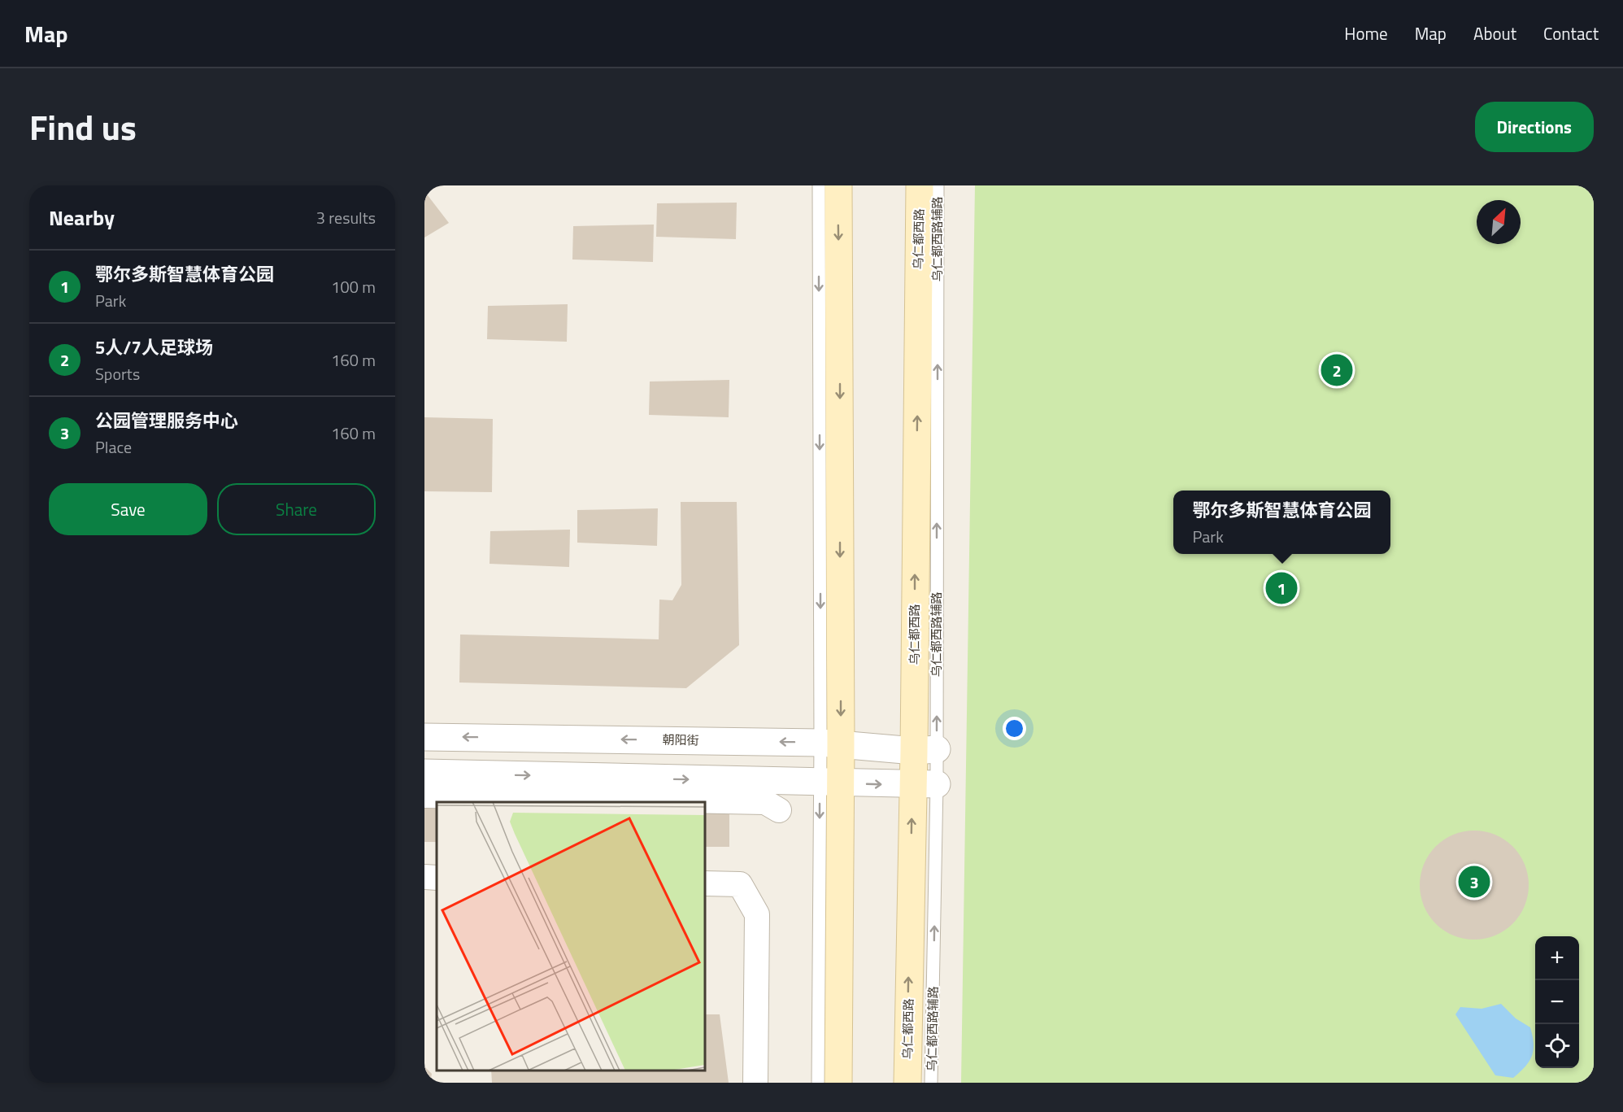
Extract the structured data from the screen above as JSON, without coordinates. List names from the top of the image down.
{
  "streets": {
    "main road": ["乌仁都西路"],
    "street": ["朝阳街"],
    "lane": ["乌仁都西路辅路"]
  },
  "crossings": [
    ["乌仁都西路", "乌仁都西路辅路"],
    ["乌仁都西路", "朝阳街"],
    ["乌仁都西路辅路", "朝阳街"]
  ],
  "north": "top right",
  "page": {
    "header": "Map",
    "nav": [
      "Home",
      "Map",
      "About",
      "Contact"
    ],
    "title": "Find us",
    "buttons": [
      "Directions",
      ["Save", "Share"]
    ],
    "heading": ["Nearby", "3 results"],
    "list": [
      {
        "mark": "1",
        "name": "鄂尔多斯智慧体育公园",
        "note": "Park",
        "value": "100 m"
      },
      {
        "mark": "2",
        "name": "5人/7人足球场",
        "note": "Sports",
        "value": "160 m"
      },
      {
        "mark": "3",
        "name": "公园管理服务中心",
        "note": "Place",
        "value": "160 m"
      }
    ],
    "pins": ["2", "1", "3"],
    "popup": ["鄂尔多斯智慧体育公园", "Park"],
    "map_buttons": ["+", "−"]
  }
}
